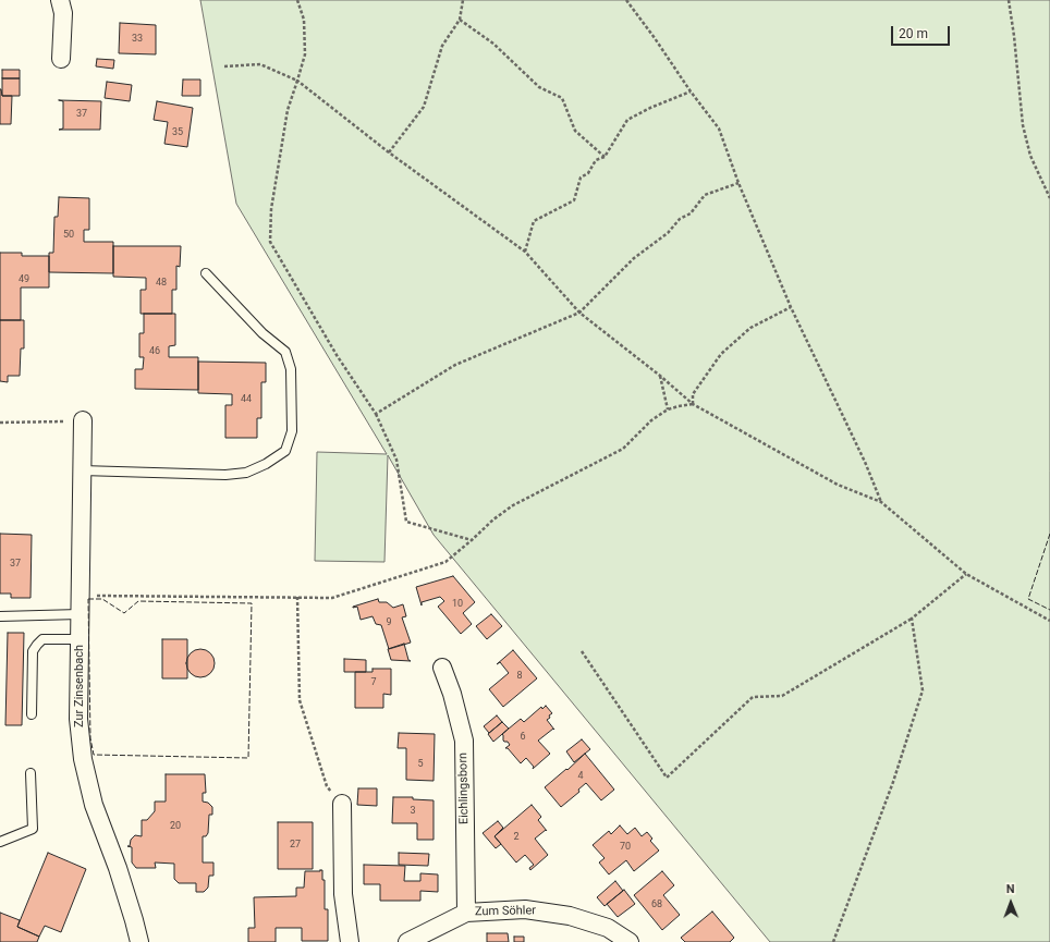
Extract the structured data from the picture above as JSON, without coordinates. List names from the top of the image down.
{
  "streets": {
    "street": ["Zur Zinsenbach", "Eichlingsborn", "Zum Söhler"]
  },
  "crossings": [
    ["Eichlingsborn", "Zum Söhler"]
  ],
  "house_numbers": [
    "33",
    "37",
    "35",
    "50",
    "49",
    "48",
    "46",
    "44",
    "37",
    "10",
    "9",
    "8",
    "7",
    "6",
    "5",
    "4",
    "3",
    "20",
    "2",
    "27",
    "70",
    "68"
  ],
  "scale_bar": "20 m",
  "north": "top"
}
